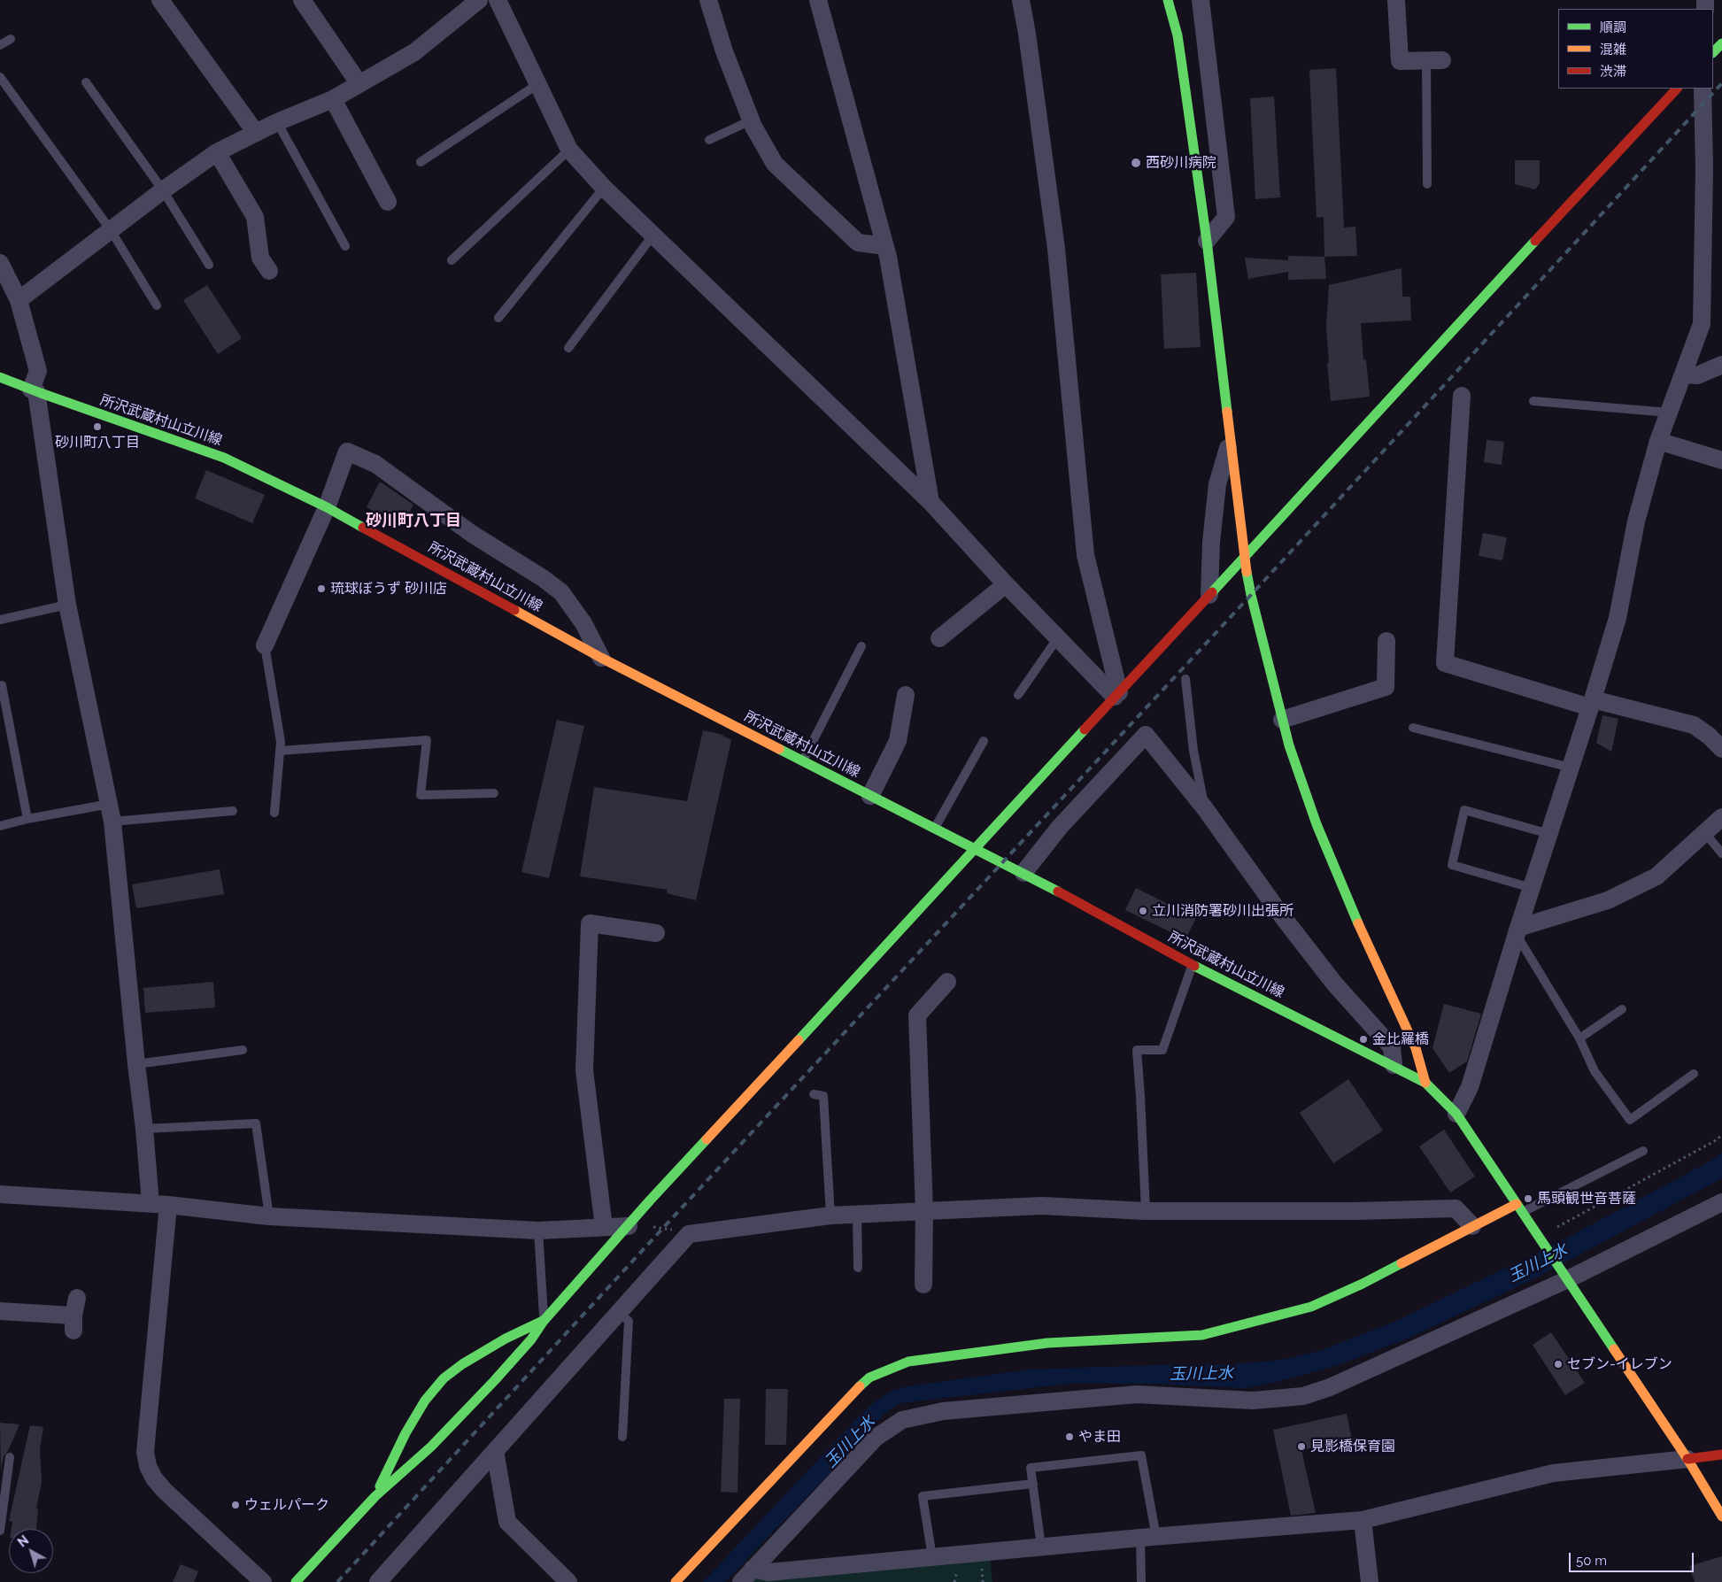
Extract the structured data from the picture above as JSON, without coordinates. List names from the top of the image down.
{
  "streets": {
    "street": ["所沢武蔵村山立川線"]
  },
  "districts": ["砂川町八丁目"],
  "water": ["玉川上水"],
  "places": [
    "西砂川病院",
    "砂川町八丁目",
    "琉球ぼうず 砂川店",
    "立川消防署砂川出張所",
    "金比羅橋",
    "馬頭観世音菩薩",
    "セブン-イレブン",
    "やま田",
    "見影橋保育園",
    "ウェルパーク"
  ],
  "legend": ["順調", "混雑", "渋滞"],
  "scale_bar": "50 m",
  "north": "top left"
}
